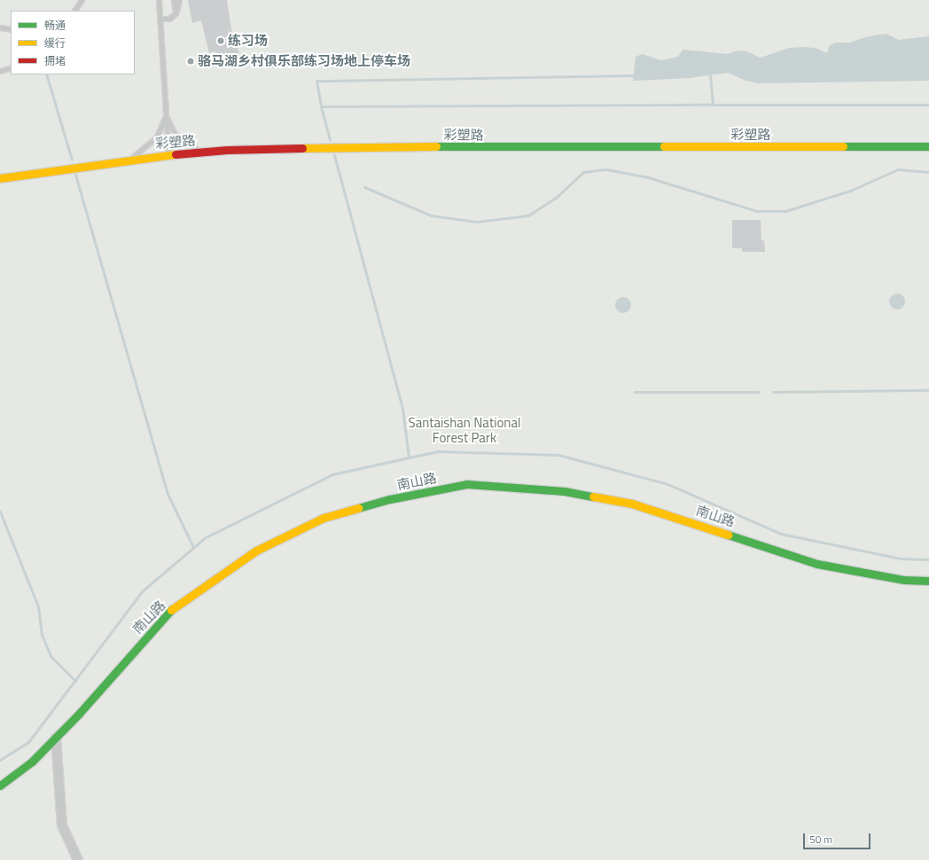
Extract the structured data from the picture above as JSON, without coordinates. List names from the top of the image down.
{
  "streets": {
    "street": ["彩塑路", "南山路"]
  },
  "parks": ["Santaishan National Forest Park"],
  "places": ["练习场", "骆马湖乡村俱乐部练习场地上停车场"],
  "legend": ["畅通", "缓行", "拥堵"],
  "scale_bar": "50 m"
}
